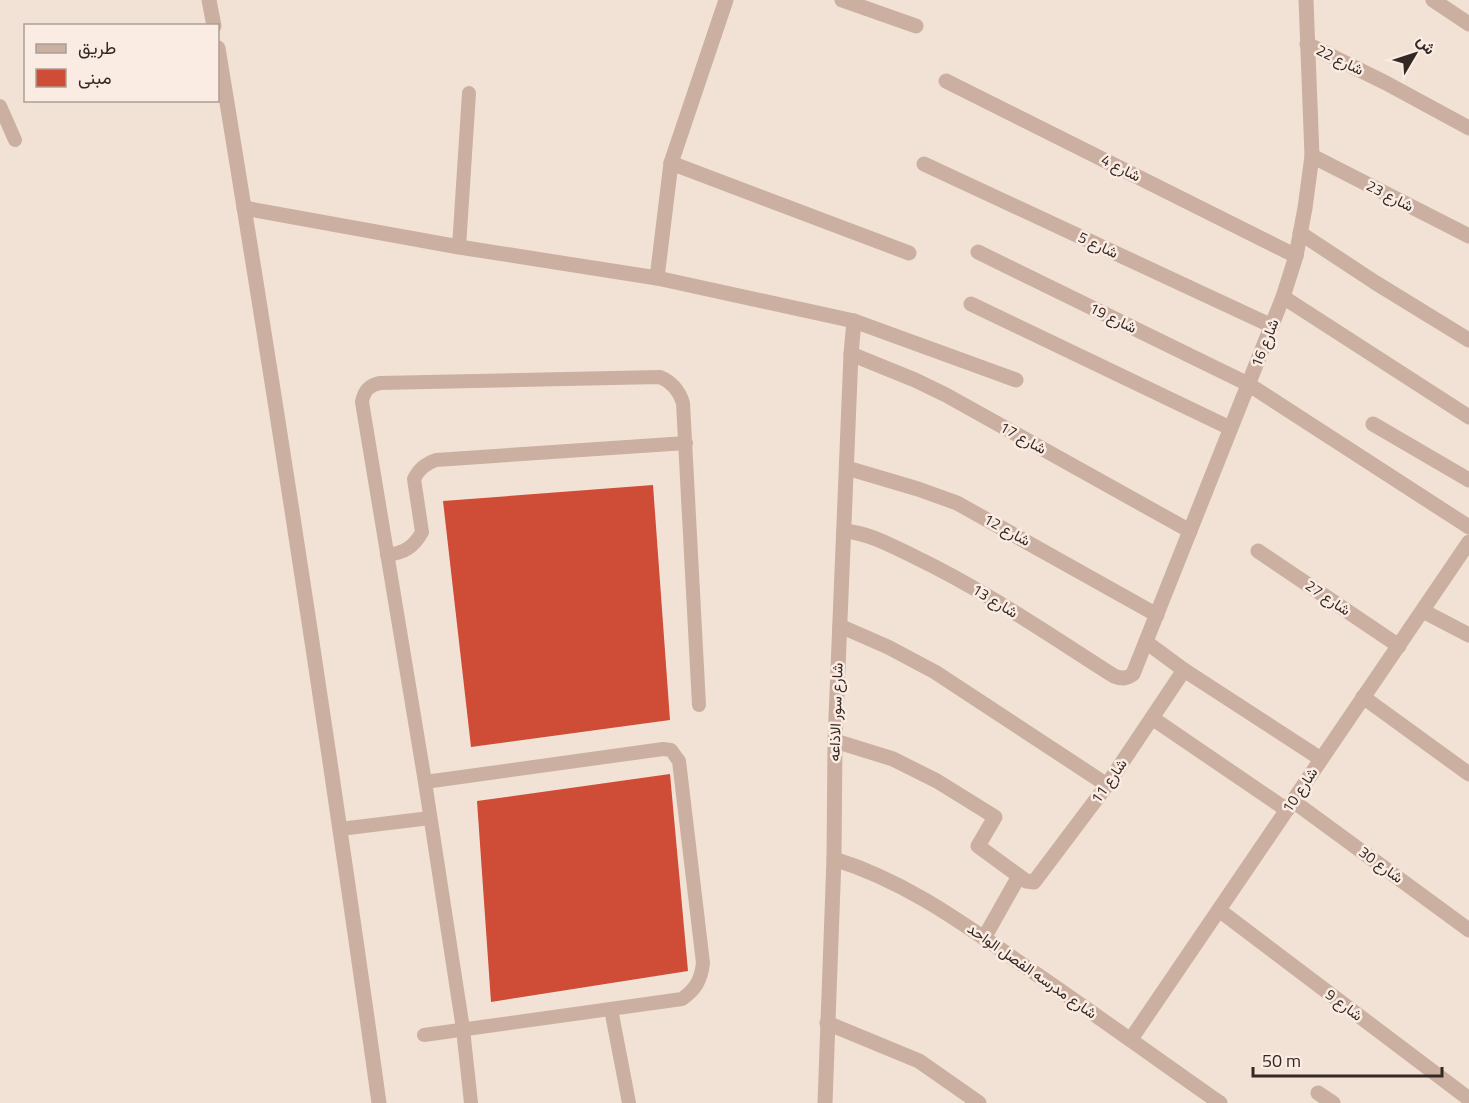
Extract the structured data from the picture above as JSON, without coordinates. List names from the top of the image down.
{
  "streets": {
    "street": [
      "شارع 22",
      "شارع 4",
      "شارع 23",
      "شارع 5",
      "شارع 19",
      "شارع 16",
      "شارع 17",
      "شارع 12",
      "شارع 27",
      "شارع 13",
      "شارع سور الاذاعه",
      "شارع 11",
      "شارع 10",
      "شارع 30",
      "شارع مدرسه الفصل الواحد",
      "شارع 9"
    ]
  },
  "crossings": [
    ["شارع 22", "شارع 16"],
    ["شارع 4", "شارع 16"],
    ["شارع 23", "شارع 16"],
    ["شارع 5", "شارع 16"],
    ["شارع 19", "شارع 16"],
    ["شارع 16", "شارع 17"],
    ["شارع 16", "شارع 12"],
    ["شارع 16", "شارع 13"],
    ["شارع 17", "شارع سور الاذاعه"],
    ["شارع 12", "شارع سور الاذاعه"],
    ["شارع 27", "شارع 10"],
    ["شارع 13", "شارع سور الاذاعه"],
    ["شارع سور الاذاعه", "شارع مدرسه الفصل الواحد"],
    ["شارع 11", "شارع 30"],
    ["شارع 10", "شارع 30"],
    ["شارع 10", "شارع مدرسه الفصل الواحد"],
    ["شارع 10", "شارع 9"]
  ],
  "legend": ["طريق", "مبنى"],
  "scale_bar": "50 m",
  "north": "top right"
}
